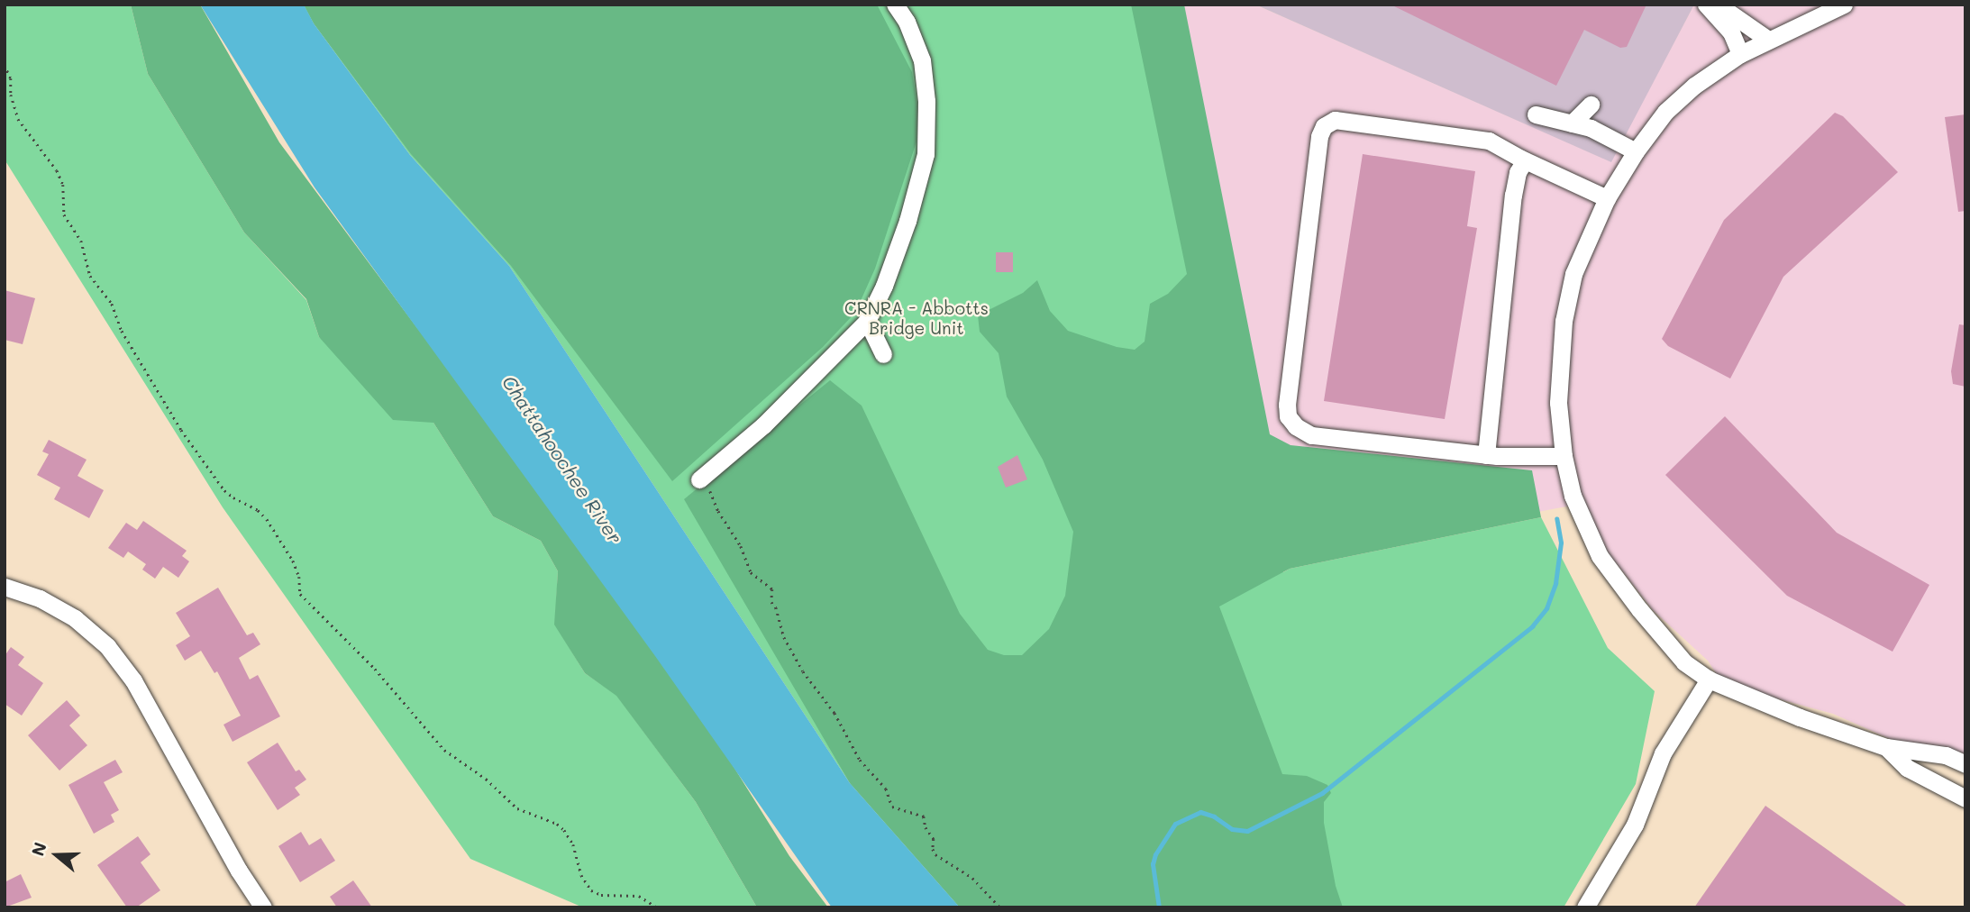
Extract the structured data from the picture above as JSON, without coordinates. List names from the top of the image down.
{
  "water": ["Chattahoochee River"],
  "parks": ["CRNRA - Abbotts Bridge Unit"],
  "north": "left"
}
